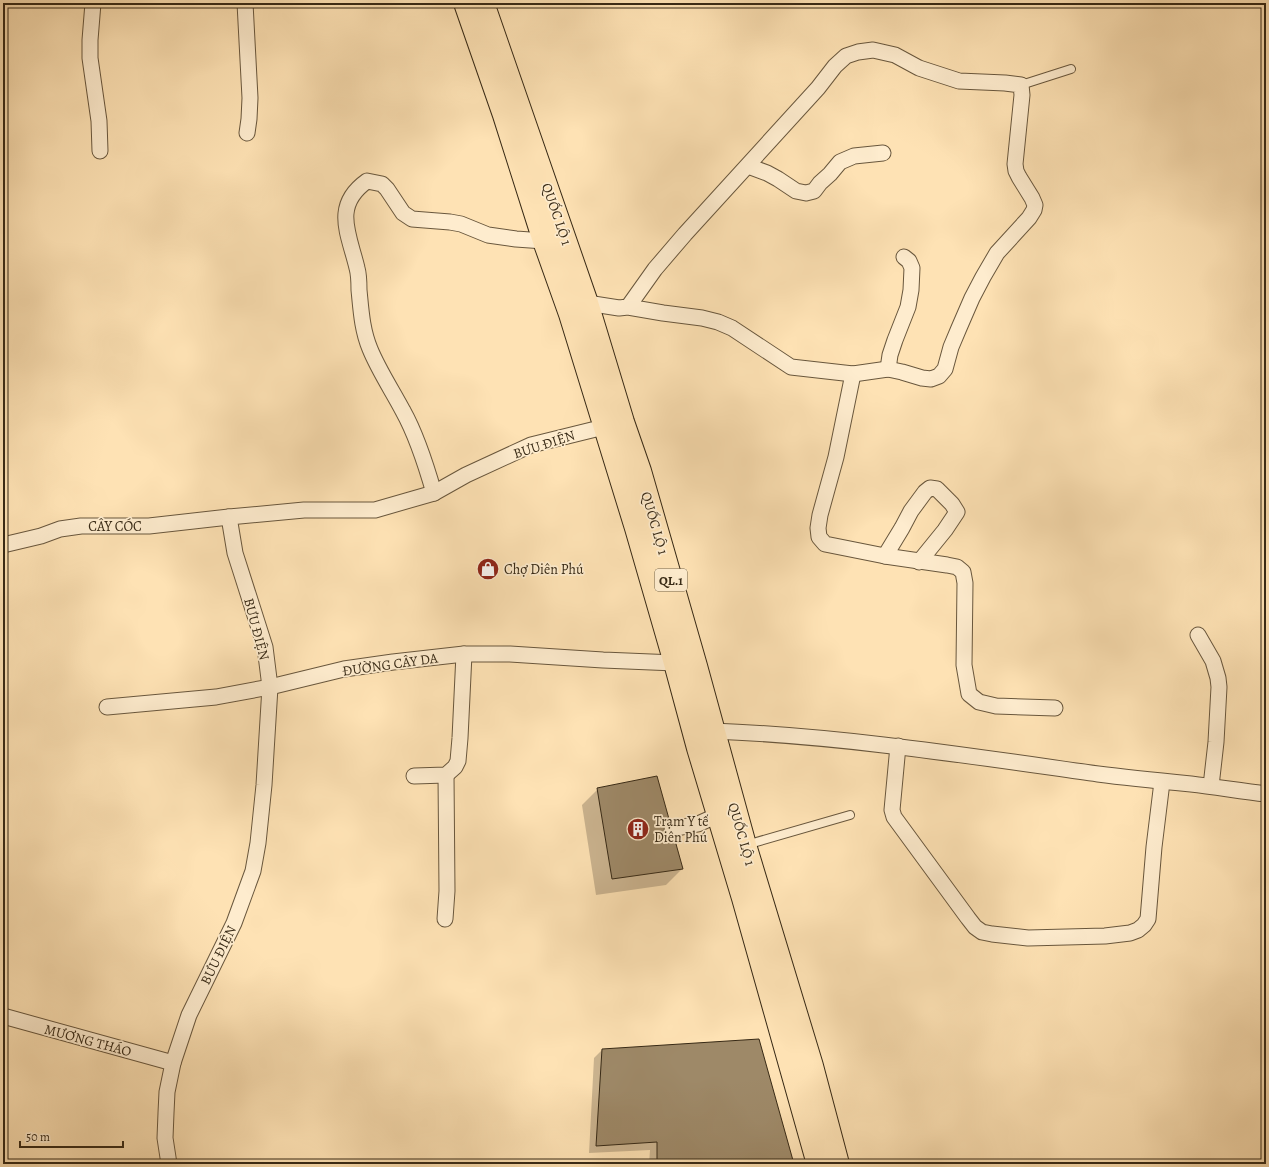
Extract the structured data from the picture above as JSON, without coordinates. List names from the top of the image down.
{
  "streets": {
    "highway": ["QUỐC LỘ 1", "QL.1"],
    "street": [
      "BƯU ĐIỆN",
      "CÂY CÓC",
      "ĐƯỜNG CÂY DA",
      "MƯƠNG THÁO"
    ]
  },
  "crossings": [
    ["QUỐC LỘ 1", "BƯU ĐIỆN"],
    ["QUỐC LỘ 1", "ĐƯỜNG CÂY DA"],
    ["BƯU ĐIỆN", "CÂY CÓC"],
    ["BƯU ĐIỆN", "ĐƯỜNG CÂY DA"],
    ["BƯU ĐIỆN", "MƯƠNG THÁO"]
  ],
  "places": {
    "shop": ["Chợ Diên Phú"],
    "building": ["Trạm Y tế Diên Phú"]
  },
  "scale_bar": "50 m"
}
